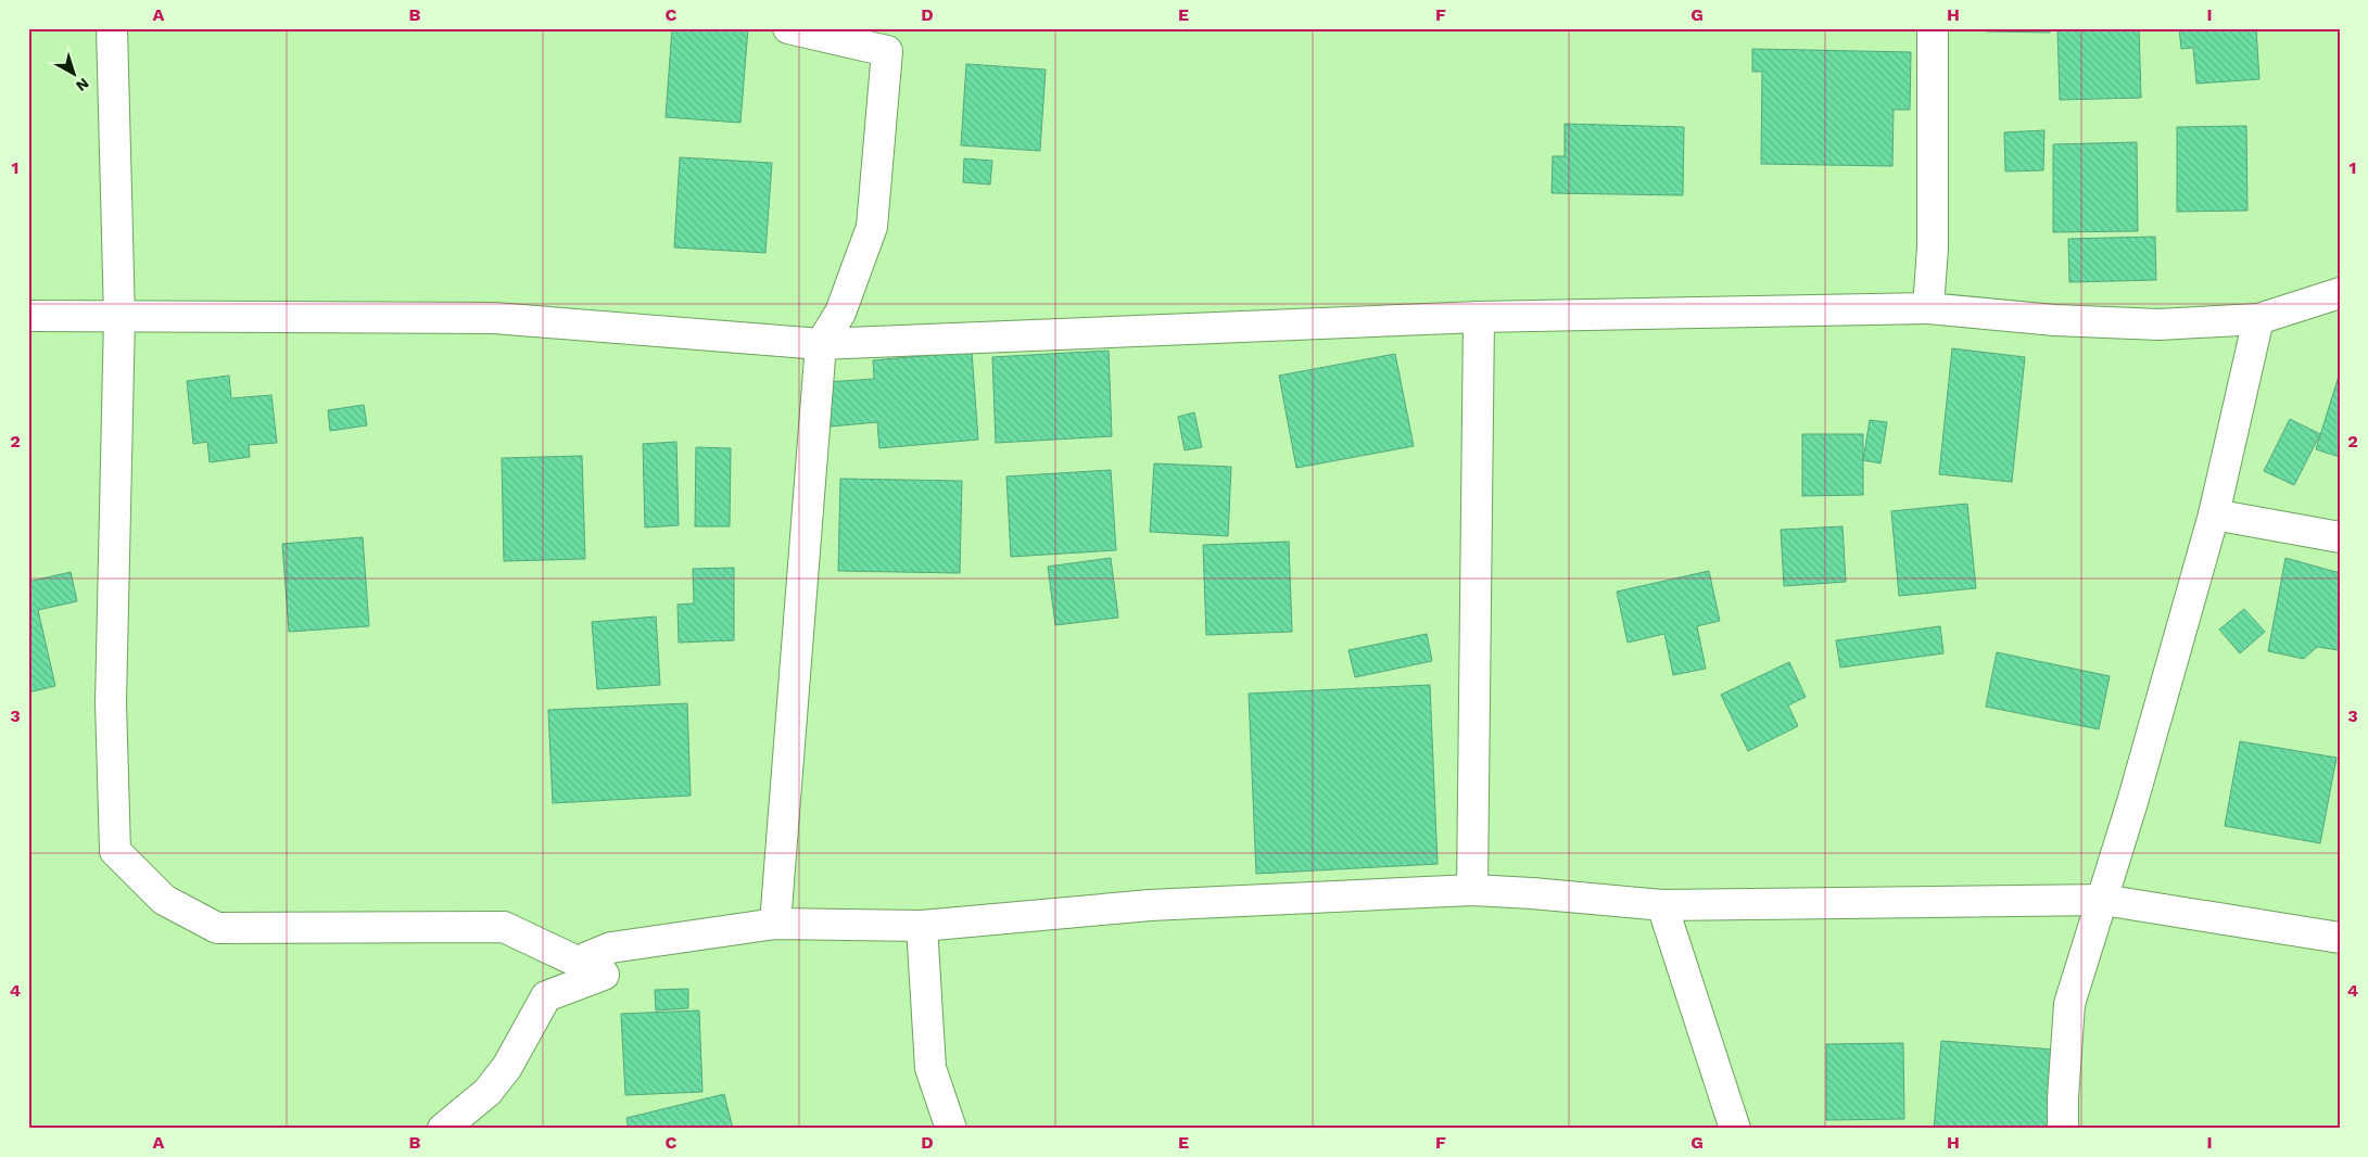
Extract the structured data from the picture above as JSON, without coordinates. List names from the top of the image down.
{
  "north": "bottom right",
  "grid": {
    "columns": [
      "A",
      "B",
      "C",
      "D",
      "E",
      "F",
      "G",
      "H",
      "I"
    ],
    "rows": [
      "1",
      "2",
      "3",
      "4"
    ]
  }
}
